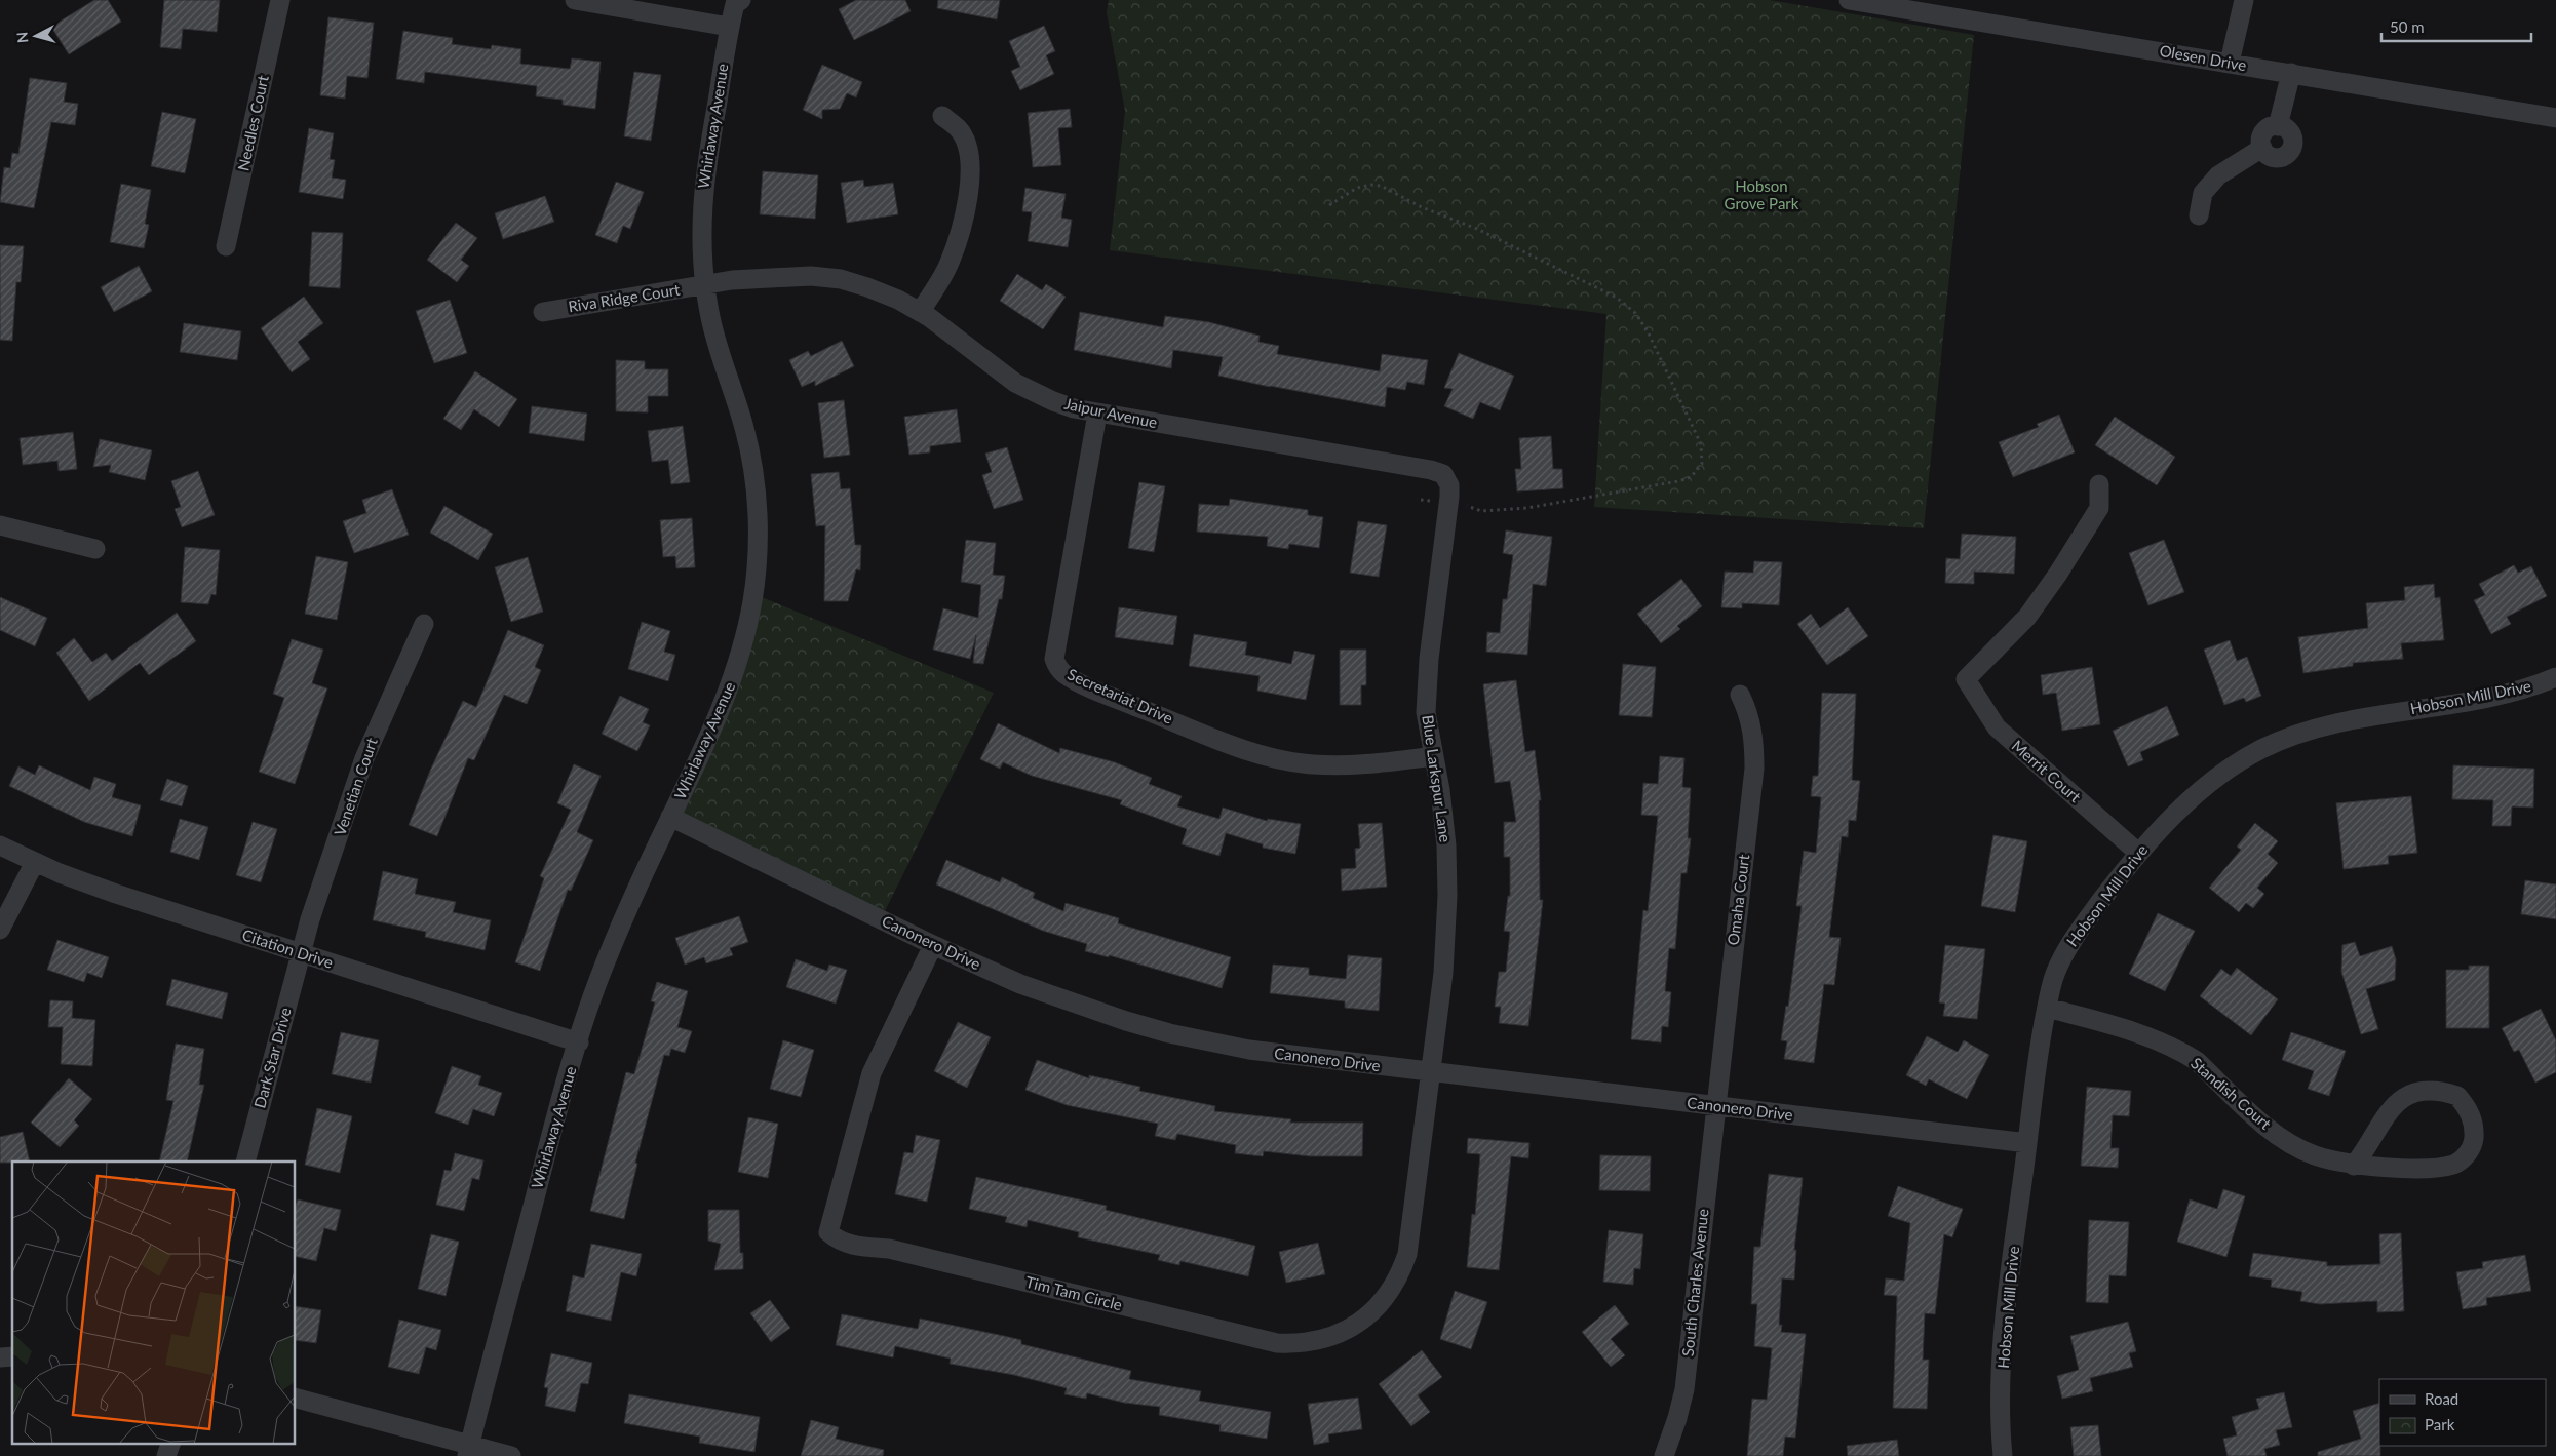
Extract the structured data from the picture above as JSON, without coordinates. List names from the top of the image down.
{
  "streets": {
    "street": [
      "Olesen Drive",
      "Needles Court",
      "Whirlaway Avenue",
      "Riva Ridge Court",
      "Jaipur Avenue",
      "Secretariat Drive",
      "Hobson Mill Drive",
      "Merrit Court",
      "Blue Larkspur Lane",
      "Venetian Court",
      "Omaha Court",
      "Canonero Drive",
      "Citation Drive",
      "Dark Star Drive",
      "Standish Court",
      "South Charles Avenue",
      "Tim Tam Circle"
    ]
  },
  "crossings": [
    ["Whirlaway Avenue", "Riva Ridge Court"],
    ["Whirlaway Avenue", "Jaipur Avenue"],
    ["Whirlaway Avenue", "Canonero Drive"],
    ["Whirlaway Avenue", "Citation Drive"],
    ["Riva Ridge Court", "Jaipur Avenue"],
    ["Jaipur Avenue", "Secretariat Drive"],
    ["Jaipur Avenue", "Blue Larkspur Lane"],
    ["Secretariat Drive", "Blue Larkspur Lane"],
    ["Hobson Mill Drive", "Merrit Court"],
    ["Hobson Mill Drive", "Canonero Drive"],
    ["Hobson Mill Drive", "Standish Court"],
    ["Blue Larkspur Lane", "Canonero Drive"],
    ["Blue Larkspur Lane", "Tim Tam Circle"],
    ["Venetian Court", "Citation Drive"],
    ["Venetian Court", "Dark Star Drive"],
    ["Omaha Court", "Canonero Drive"],
    ["Omaha Court", "South Charles Avenue"],
    ["Canonero Drive", "South Charles Avenue"],
    ["Canonero Drive", "Tim Tam Circle"],
    ["Citation Drive", "Dark Star Drive"]
  ],
  "parks": ["Hobson Grove Park"],
  "legend": ["Road", "Park"],
  "scale_bar": "50 m",
  "north": "left"
}
